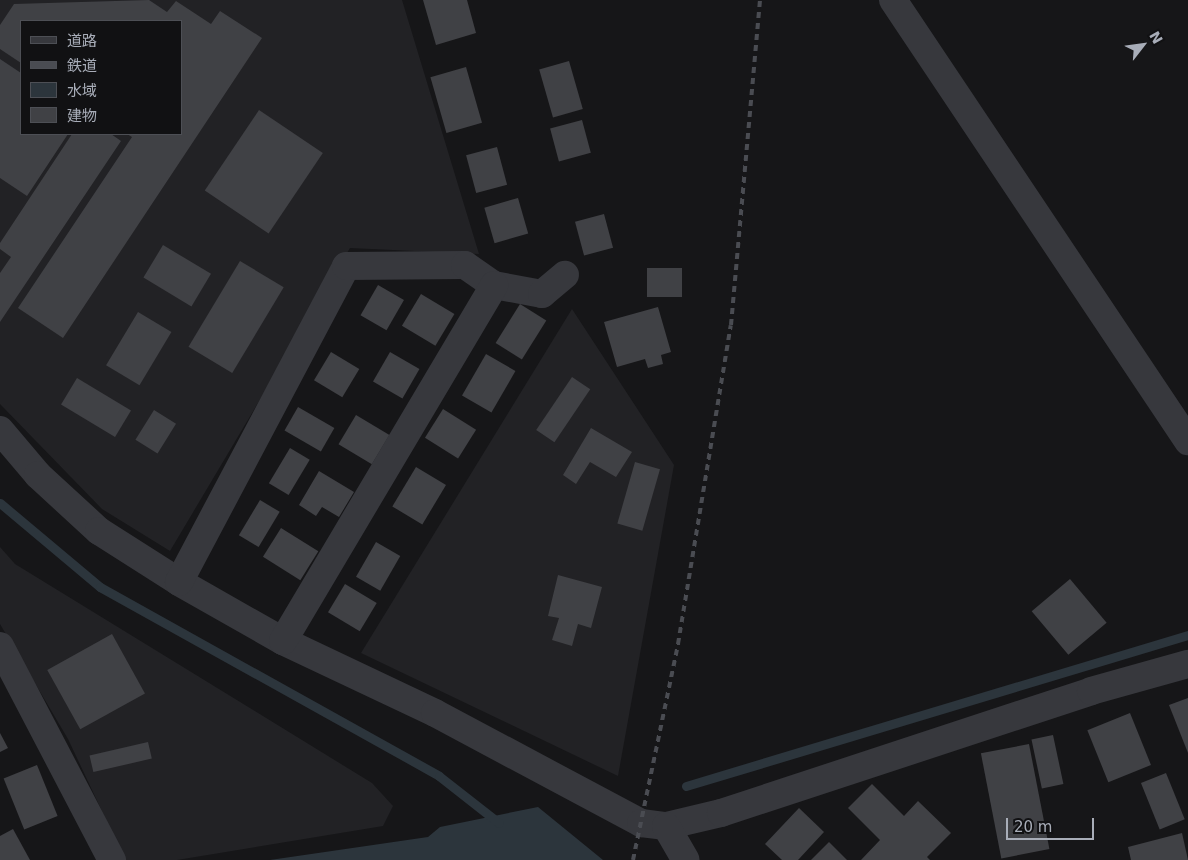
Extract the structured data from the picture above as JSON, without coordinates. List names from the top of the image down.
{
  "legend": [
    "道路",
    "鉄道",
    "水域",
    "建物"
  ],
  "scale_bar": "20 m",
  "north": "top right"
}
